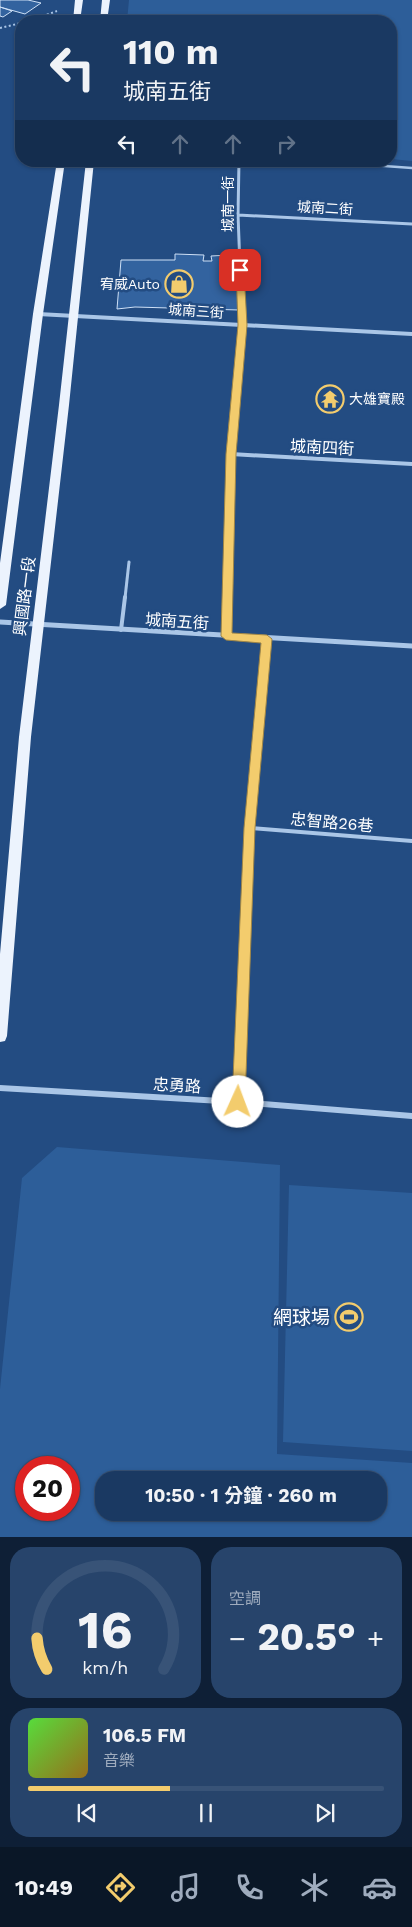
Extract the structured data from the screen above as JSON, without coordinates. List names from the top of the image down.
{
  "streets": {
    "main road": ["興國路一段"],
    "street": [
      "城南一街",
      "城南二街",
      "城南三街",
      "城南四街",
      "城南五街",
      "忠勇路"
    ],
    "lane": ["忠智路26巷"]
  },
  "crossings": [
    ["城南一街", "城南二街"],
    ["城南一街", "城南三街"],
    ["城南一街", "城南四街"],
    ["城南一街", "城南五街"],
    ["城南三街", "興國路一段"],
    ["興國路一段", "城南五街"]
  ],
  "places": {
    "shop": ["宥威Auto"],
    "temple": ["大雄寶殿"],
    "sports": ["網球場"]
  },
  "page": {
    "turn": ["110 m", "城南五街"],
    "limit": "20",
    "trip": "10:50 · 1 分鐘 · 260 m",
    "tile": "空調",
    "heat": ["−", "20.5°", "+"],
    "song": ["106.5 FM", "音樂"],
    "tabs": "10:49",
    "gauge": ["16", "km/h"]
  }
}
